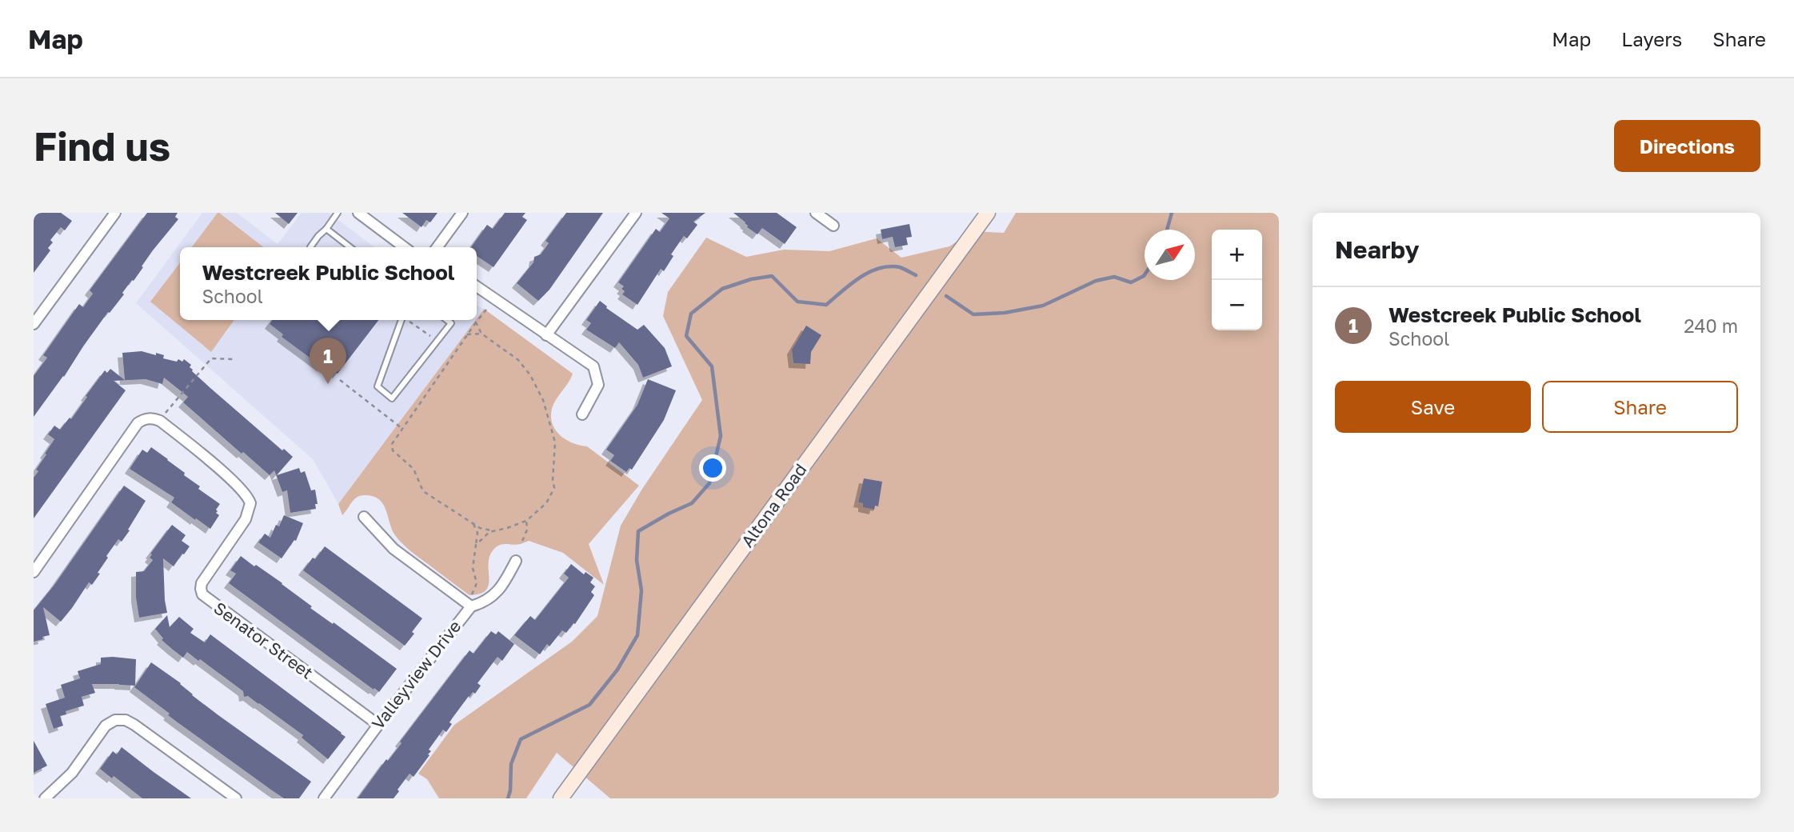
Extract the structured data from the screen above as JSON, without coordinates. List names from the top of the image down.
{
  "streets": {
    "main road": ["Altona Road"],
    "street": ["Senator Street", "Valleyview Drive"]
  },
  "crossings": [
    ["Senator Street", "Valleyview Drive"]
  ],
  "north": "top right",
  "page": {
    "header": "Map",
    "nav": ["Map", "Layers", "Share"],
    "buttons": [
      "Directions",
      ["Save", "Share"]
    ],
    "title": "Find us",
    "heading": "Nearby",
    "map_buttons": ["+", "−"],
    "popup": ["Westcreek Public School", "School"],
    "list": [
      {
        "mark": "1",
        "name": "Westcreek Public School",
        "note": "School",
        "value": "240 m"
      }
    ],
    "pins": "1"
  }
}
